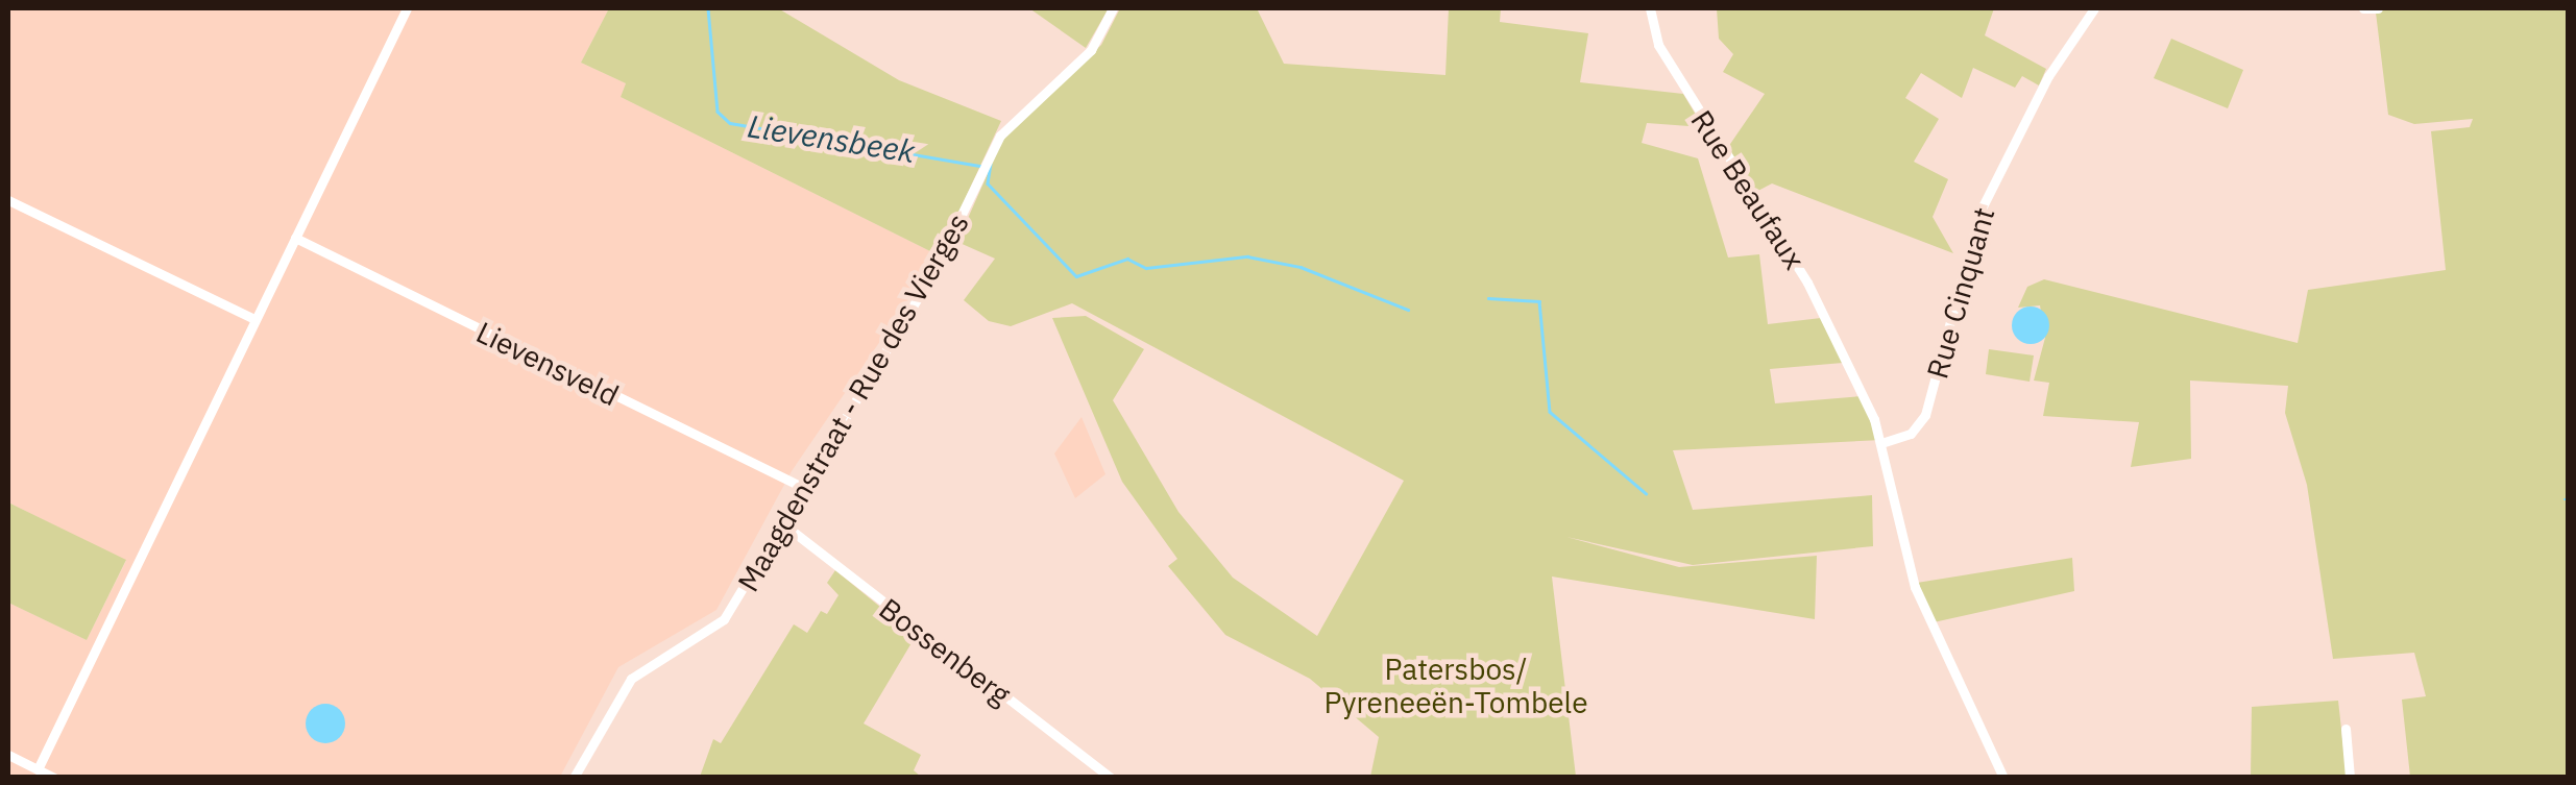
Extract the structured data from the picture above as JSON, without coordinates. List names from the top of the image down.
{
  "streets": {
    "street": [
      "Rue Beaufaux",
      "Rue Cinquant",
      "Lievensveld",
      "Maagdenstraat - Rue des Vierges",
      "Bossenberg"
    ]
  },
  "crossings": [
    ["Rue Beaufaux", "Rue Cinquant"],
    ["Lievensveld", "Maagdenstraat - Rue des Vierges"],
    ["Maagdenstraat - Rue des Vierges", "Bossenberg"]
  ],
  "water": ["Lievensbeek"],
  "parks": ["Patersbos/ Pyreneeën-Tombele"]
}
